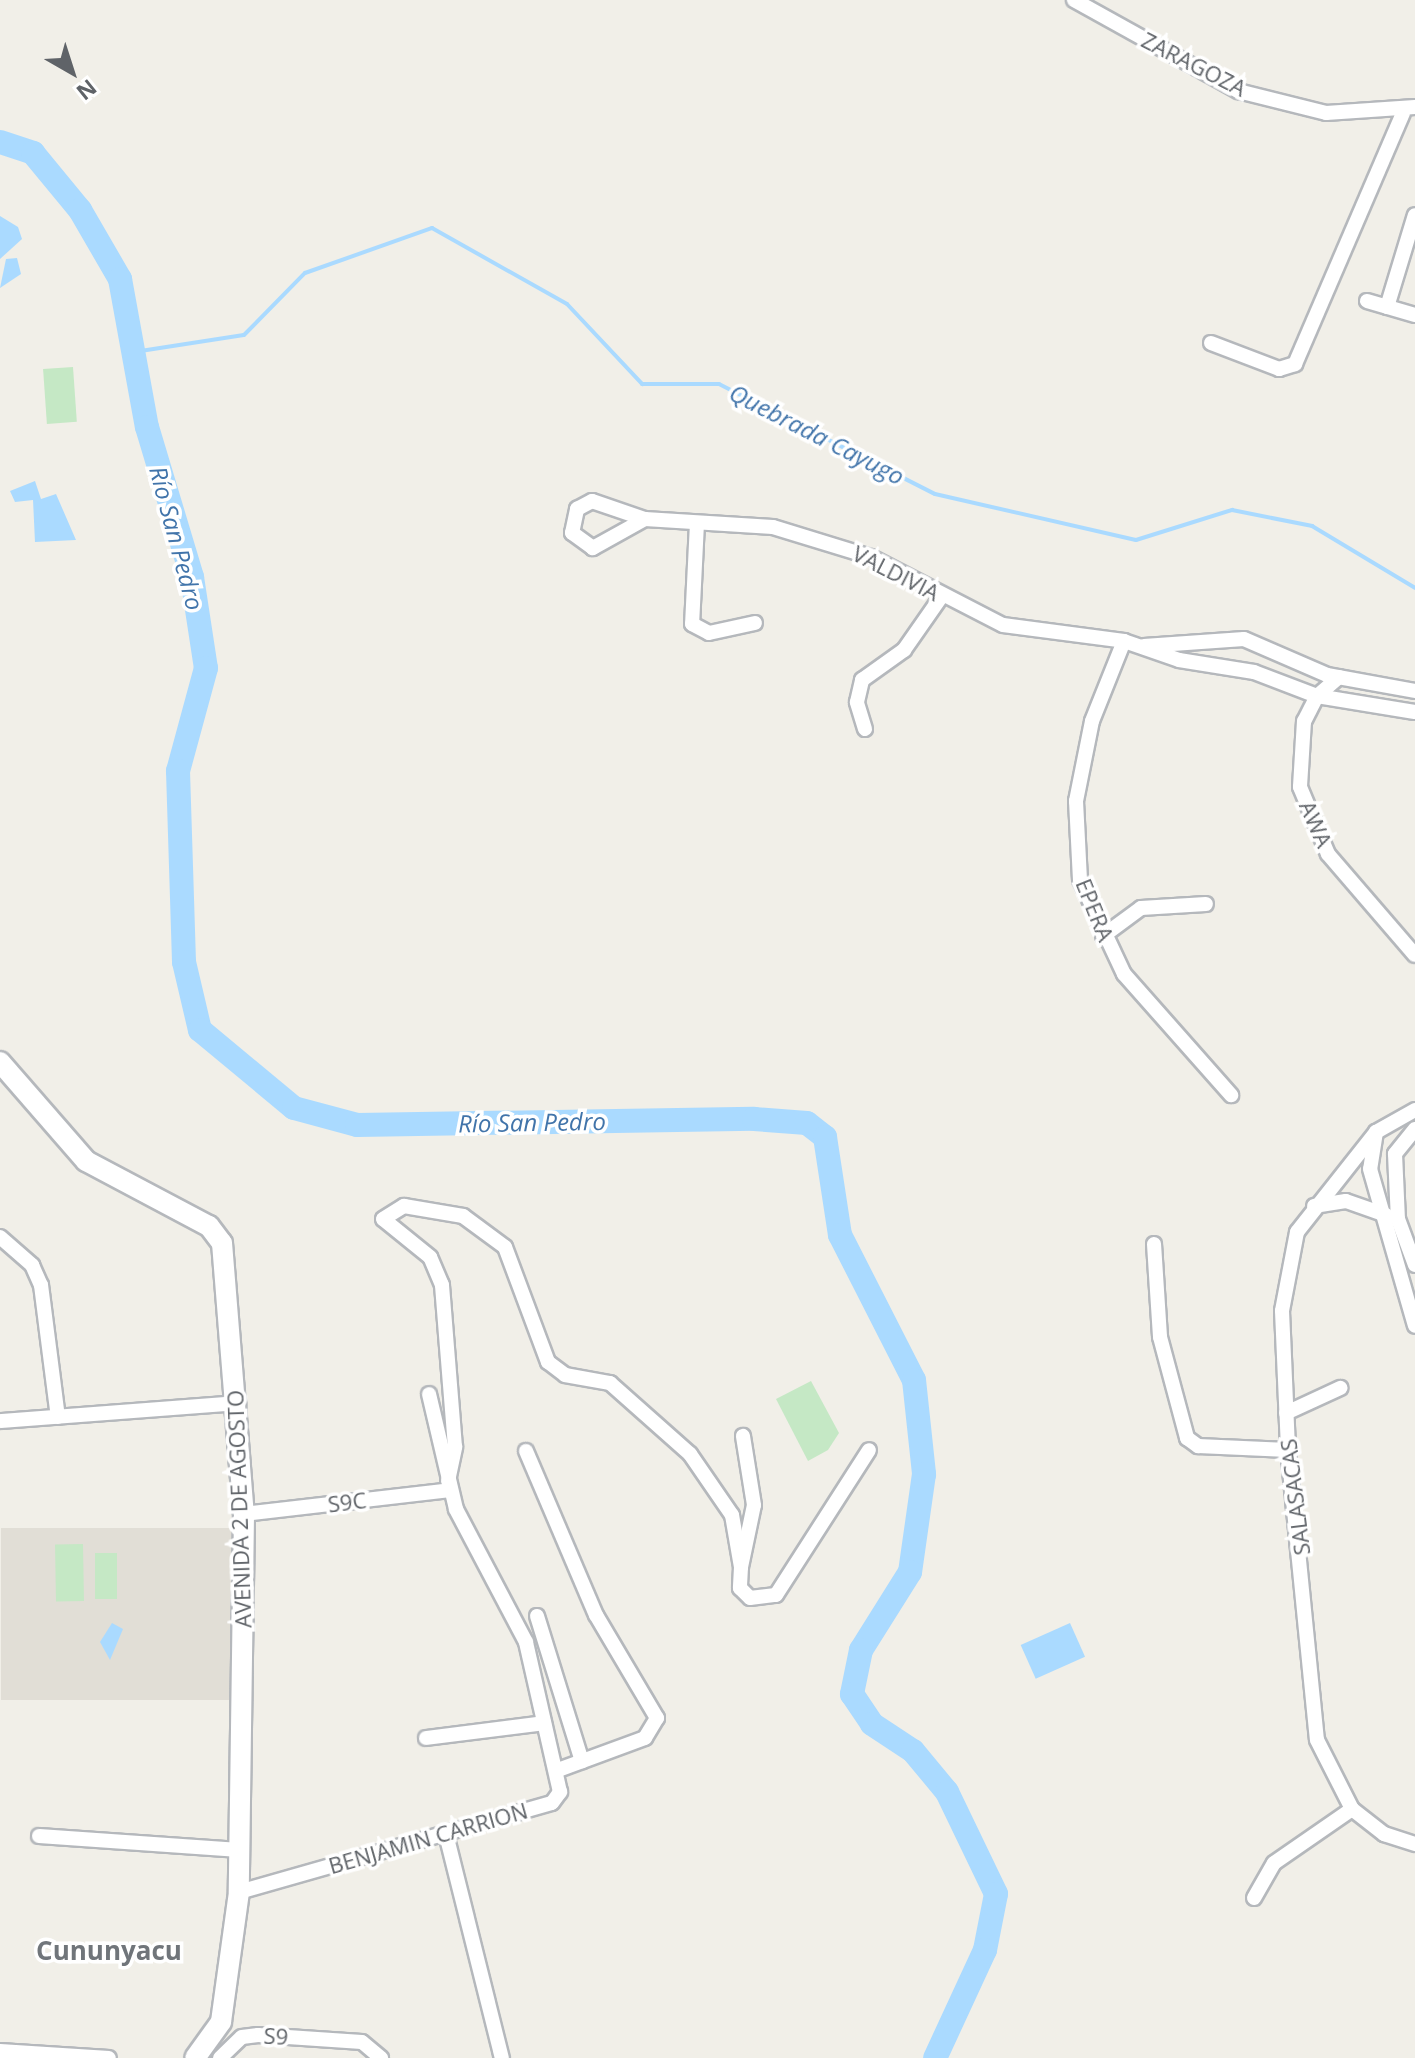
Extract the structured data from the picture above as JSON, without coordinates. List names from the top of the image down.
{
  "streets": {
    "main road": ["AVENIDA 2 DE AGOSTO"],
    "street": [
      "ZARAGOZA",
      "VALDIVIA",
      "AWA",
      "EPERA",
      "SALASACAS",
      "S9C",
      "BENJAMIN CARRION",
      "S9"
    ]
  },
  "crossings": [
    ["VALDIVIA", "AWA"],
    ["VALDIVIA", "EPERA"],
    ["S9C", "AVENIDA 2 DE AGOSTO"],
    ["AVENIDA 2 DE AGOSTO", "BENJAMIN CARRION"]
  ],
  "districts": ["Cununyacu"],
  "water": ["Quebrada Cayugo", "Río San Pedro"],
  "north": "bottom right"
}
